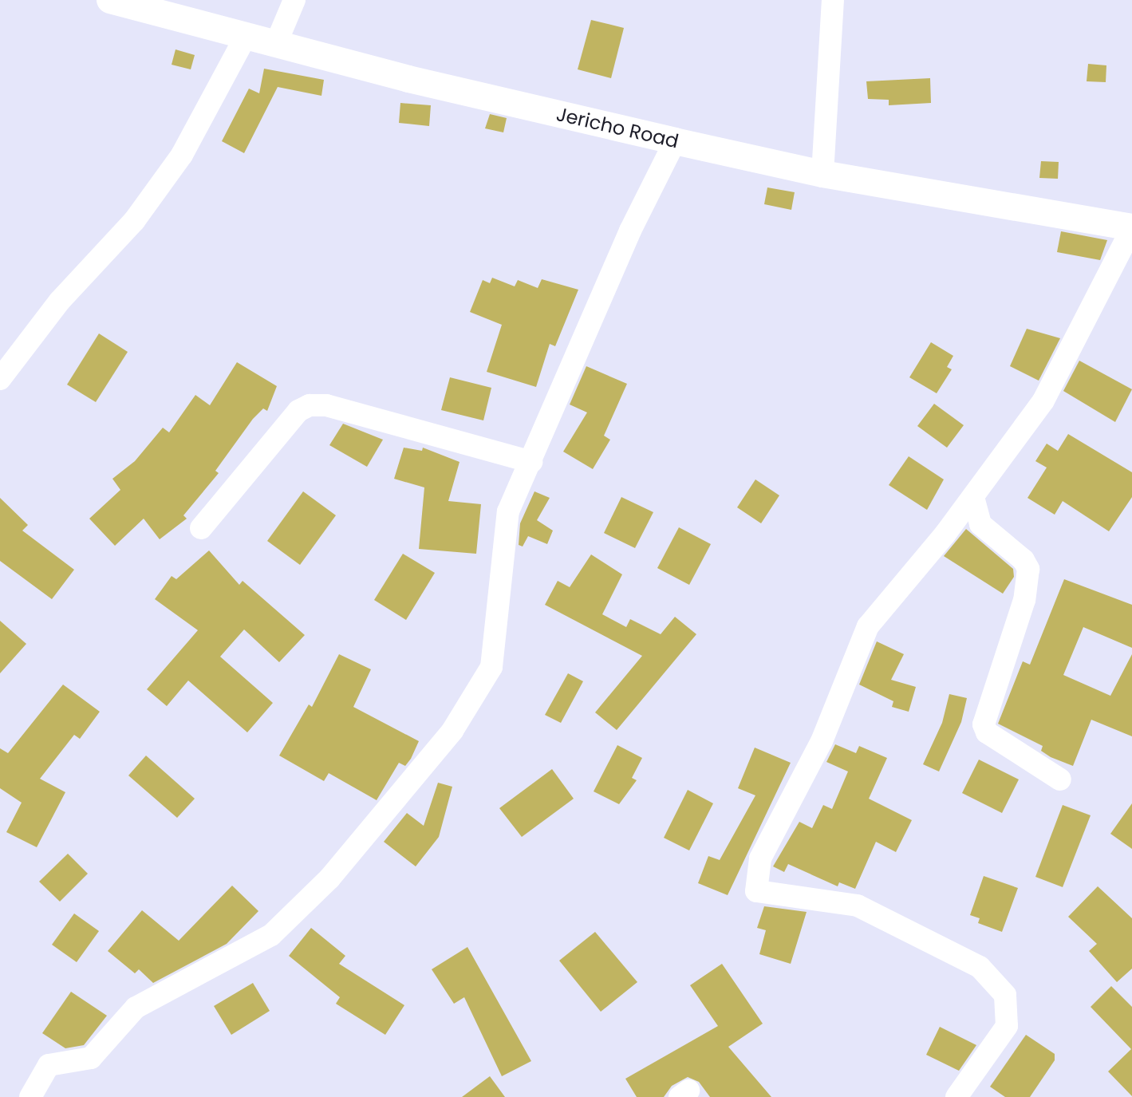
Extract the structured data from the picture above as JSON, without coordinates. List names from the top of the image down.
{
  "streets": {
    "street": ["Jericho Road"]
  }
}
